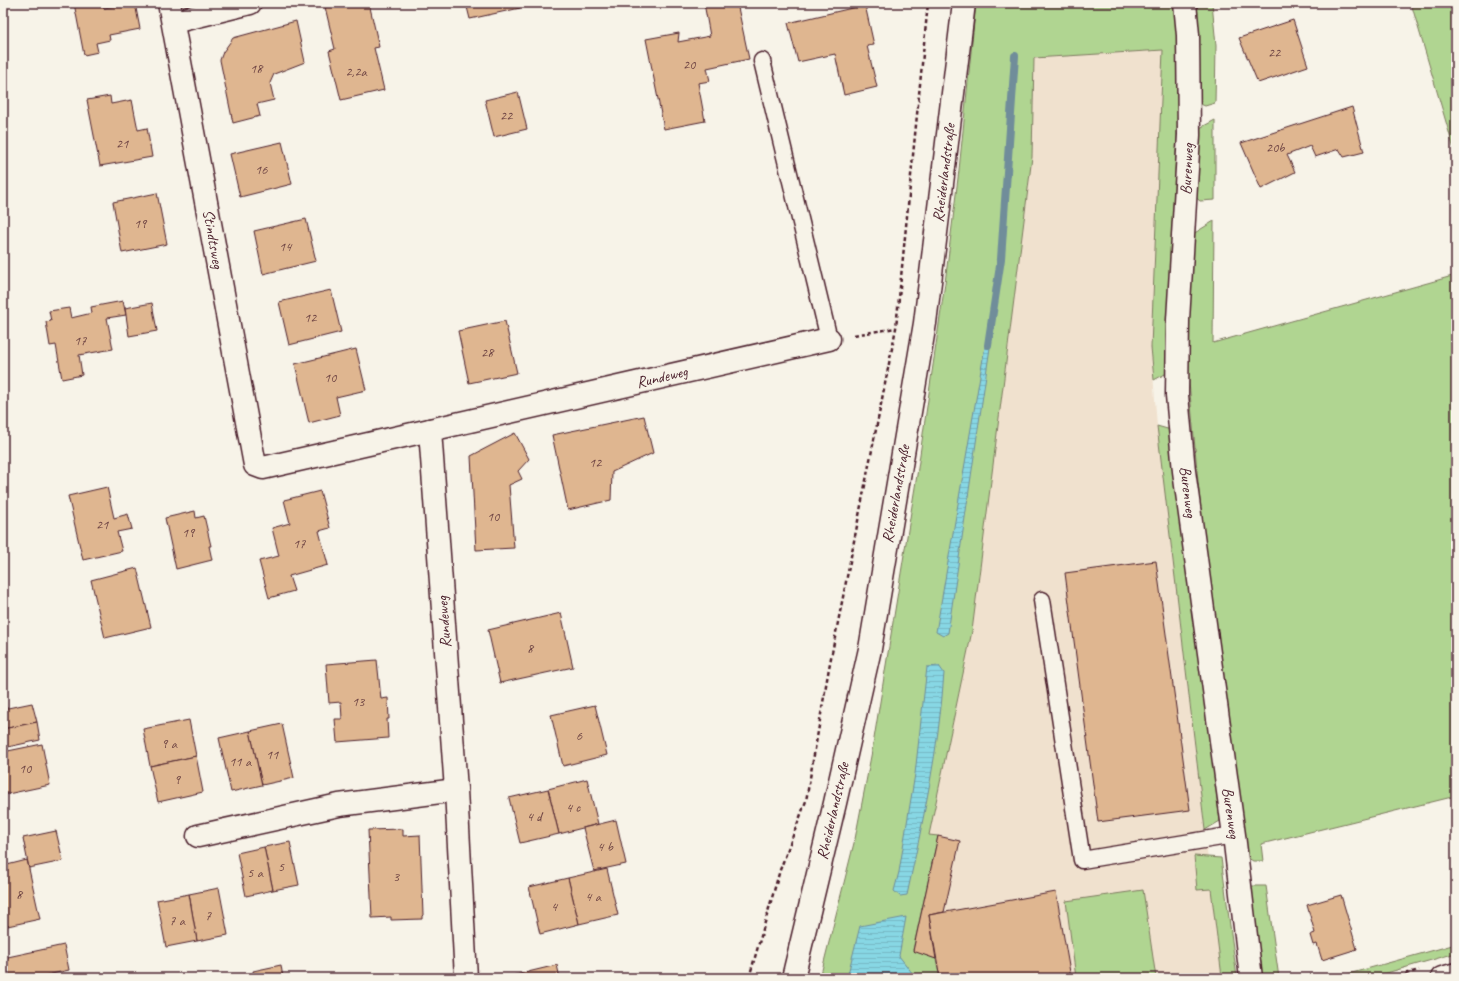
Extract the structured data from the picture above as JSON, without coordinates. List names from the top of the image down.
{
  "streets": {
    "street": [
      "Burenweg",
      "Rheiderlandstraße",
      "Stindtsweg",
      "Rundeweg"
    ]
  },
  "crossings": [
    ["Stindtsweg", "Rundeweg"]
  ],
  "house_numbers": [
    "22",
    "20",
    "18",
    "2,2a",
    "22",
    "21",
    "20b",
    "16",
    "19",
    "14",
    "12",
    "17",
    "28",
    "10",
    "12",
    "10",
    "21",
    "19",
    "17",
    "8",
    "13",
    "6",
    "9 a",
    "11",
    "11 a",
    "10",
    "9",
    "4 c",
    "4 d",
    "4 b",
    "5",
    "5 a",
    "3",
    "8",
    "4 a",
    "4",
    "7",
    "7 a"
  ]
}
